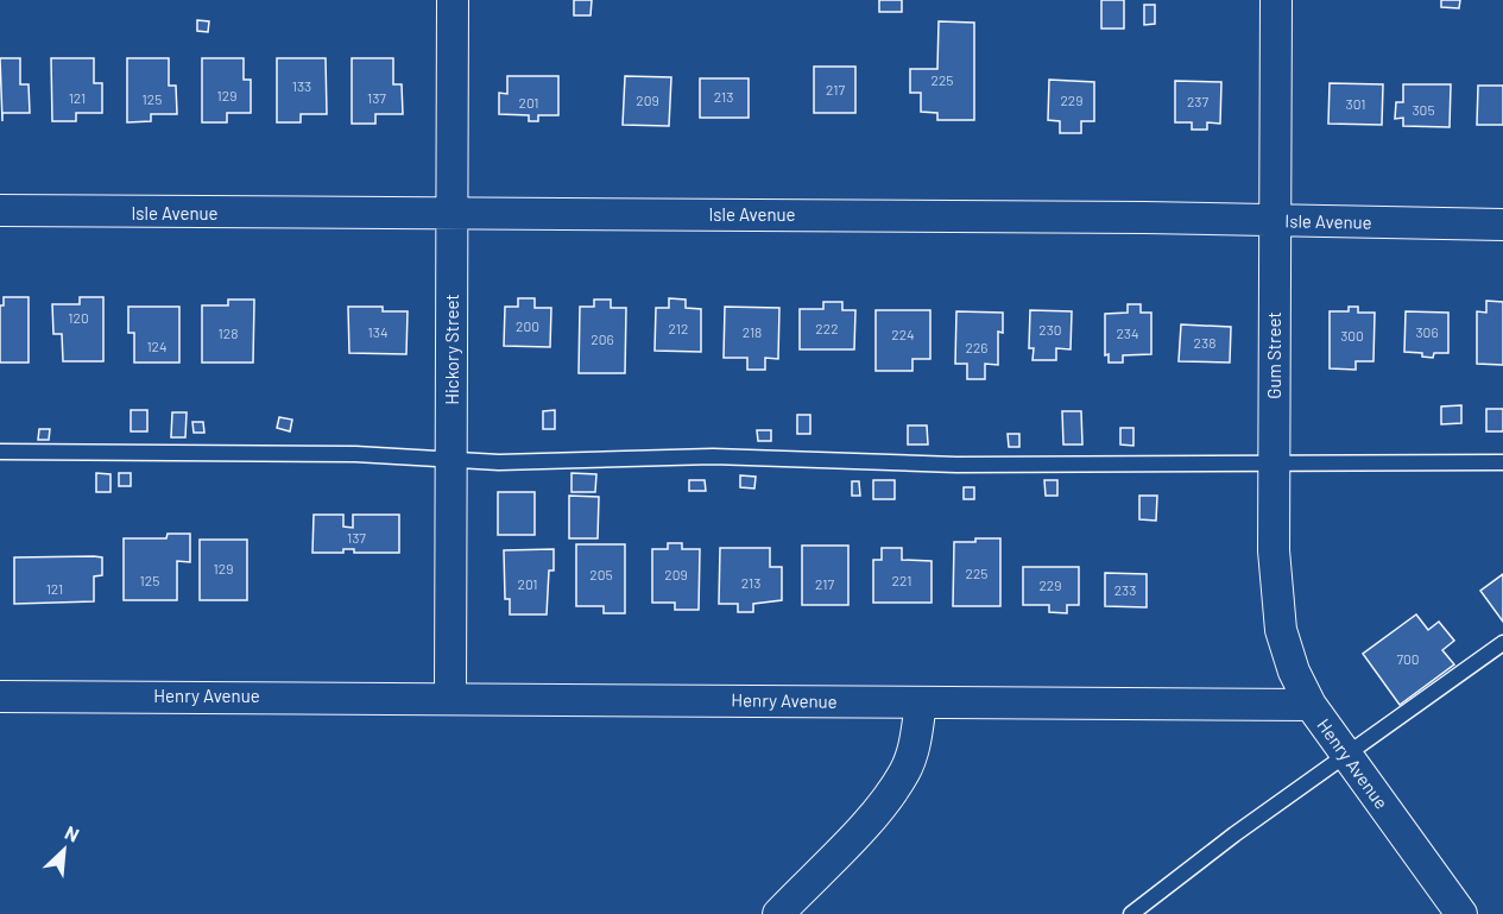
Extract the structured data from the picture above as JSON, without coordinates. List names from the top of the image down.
{
  "streets": {
    "street": [
      "Isle Avenue",
      "Hickory Street",
      "Gum Street",
      "Henry Avenue"
    ]
  },
  "crossings": [
    ["Isle Avenue", "Hickory Street"],
    ["Isle Avenue", "Gum Street"],
    ["Hickory Street", "Henry Avenue"],
    ["Gum Street", "Henry Avenue"]
  ],
  "house_numbers": [
    "225",
    "133",
    "217",
    "129",
    "213",
    "121",
    "137",
    "125",
    "209",
    "229",
    "237",
    "201",
    "301",
    "305",
    "120",
    "200",
    "212",
    "222",
    "230",
    "134",
    "218",
    "306",
    "128",
    "234",
    "224",
    "300",
    "206",
    "238",
    "124",
    "226",
    "137",
    "129",
    "225",
    "205",
    "209",
    "125",
    "221",
    "213",
    "201",
    "217",
    "229",
    "121",
    "233",
    "700"
  ],
  "north": "top right"
}
